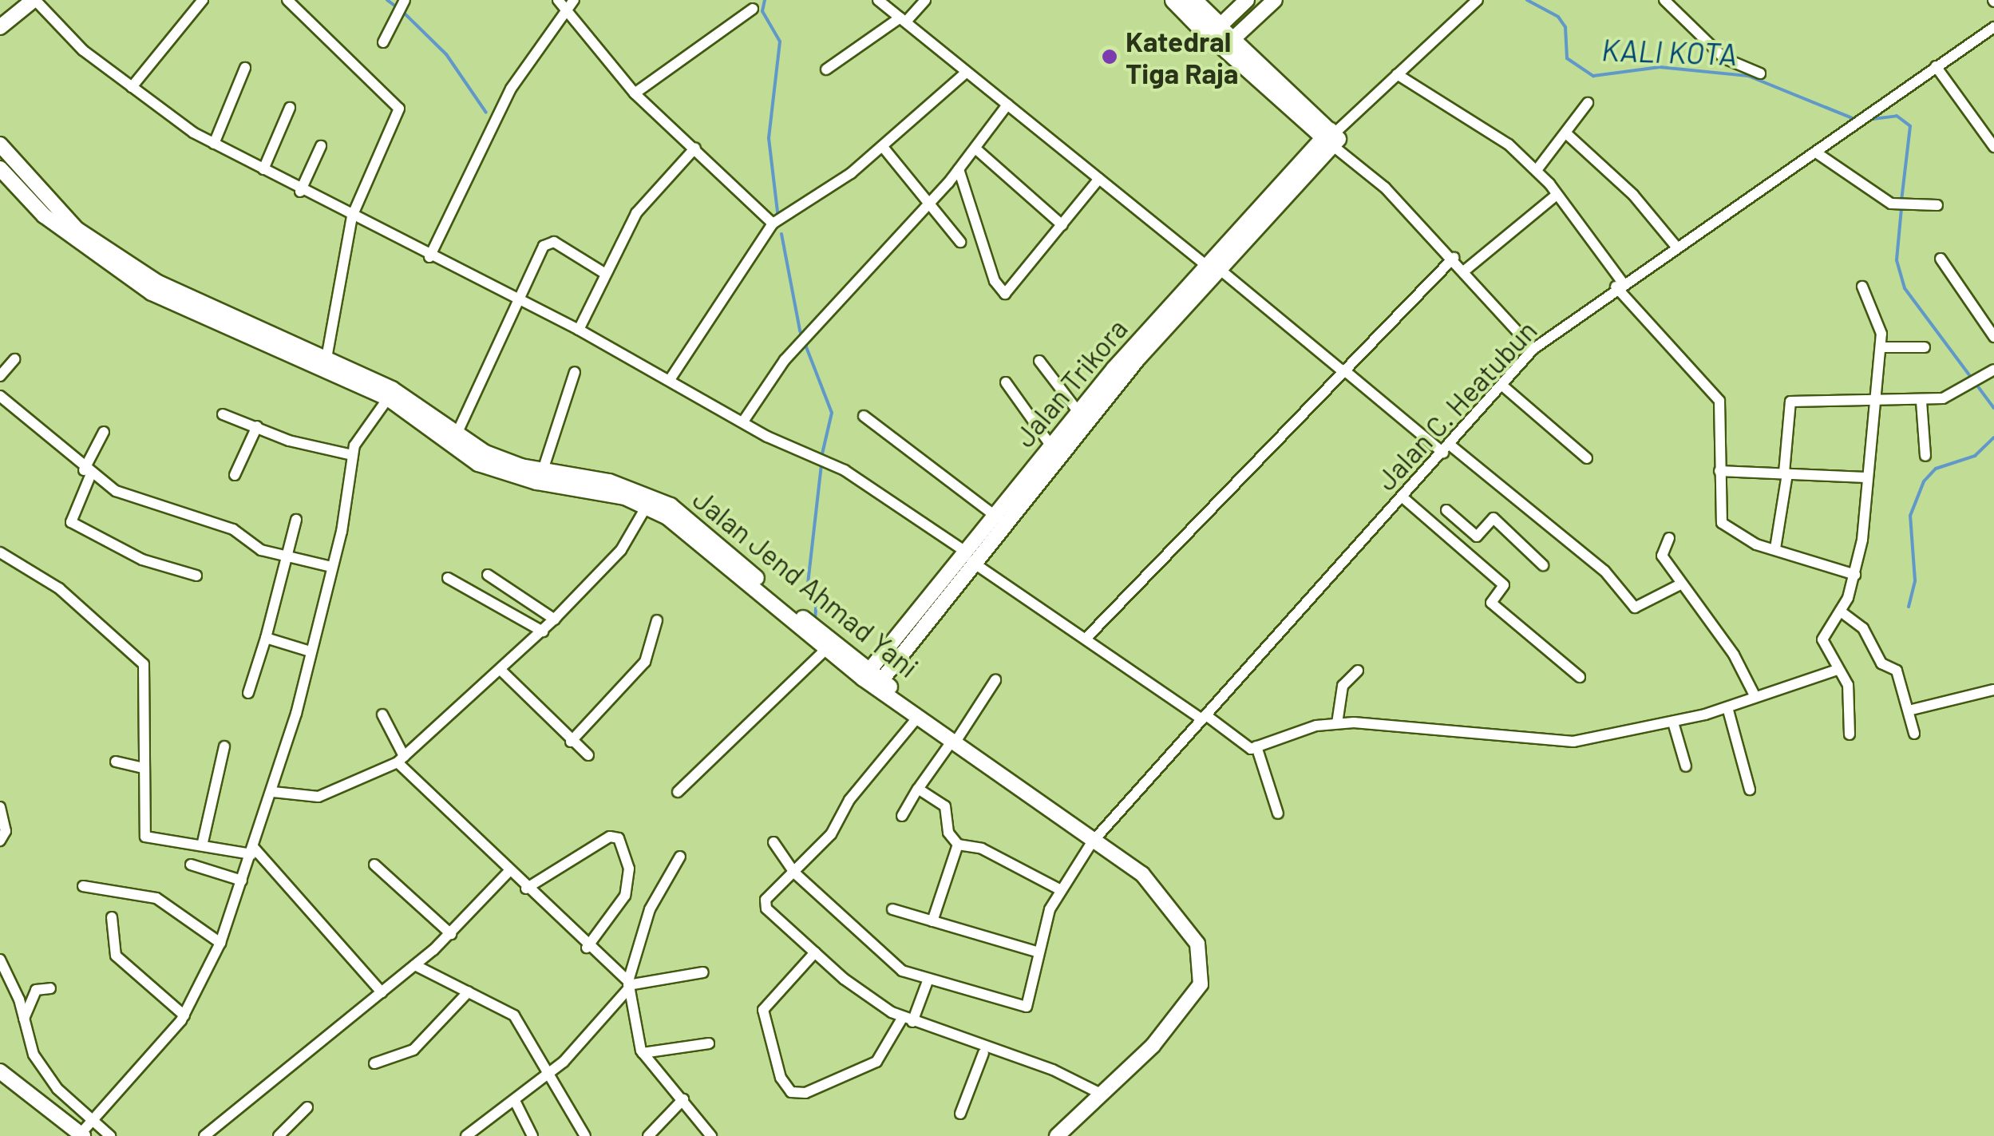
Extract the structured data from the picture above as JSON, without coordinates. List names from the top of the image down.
{
  "streets": {
    "main road": ["Jalan Trikora", "Jalan Jend Ahmad Yani"],
    "street": ["Jalan C. Heatubun"]
  },
  "crossings": [
    ["Jalan Trikora", "Jalan Jend Ahmad Yani"],
    ["Jalan C. Heatubun", "Jalan Jend Ahmad Yani"]
  ],
  "water": ["KALI KOTA"],
  "places": ["Katedral Tiga Raja"]
}
